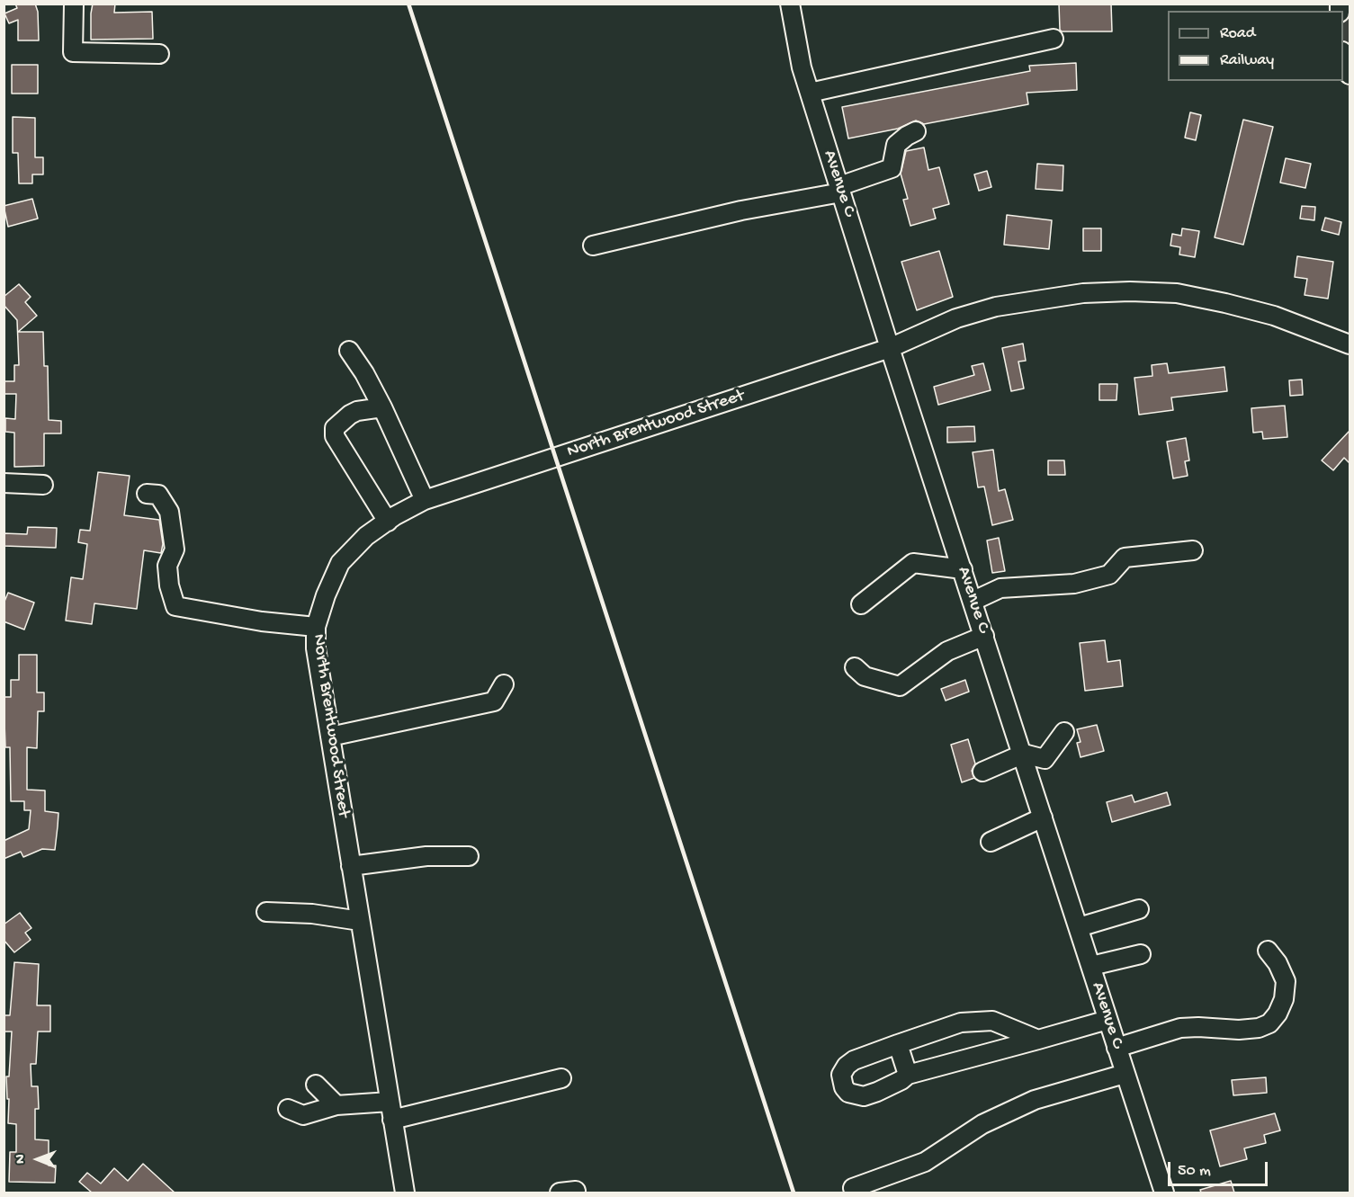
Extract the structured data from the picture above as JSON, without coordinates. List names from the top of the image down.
{
  "streets": {
    "street": ["Avenue C", "North Brentwood Street"]
  },
  "crossings": [
    ["Avenue C", "North Brentwood Street"]
  ],
  "legend": ["Road", "Railway"],
  "scale_bar": "50 m",
  "north": "left"
}
